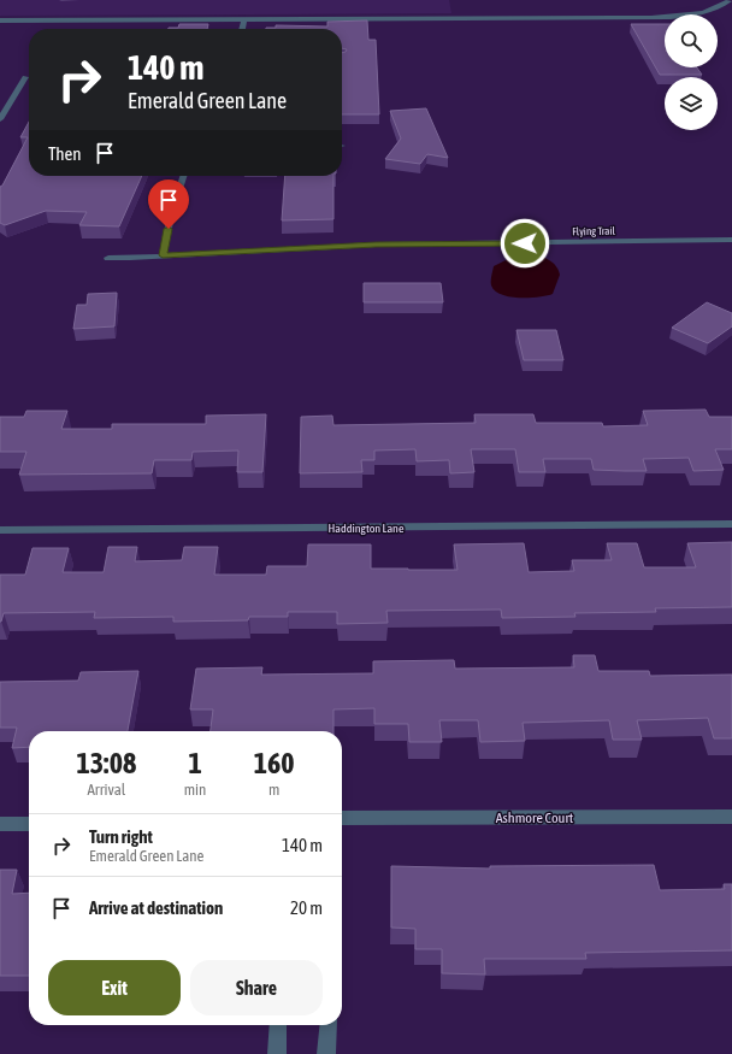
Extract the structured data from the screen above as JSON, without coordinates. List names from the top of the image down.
{
  "streets": {
    "street": ["Flying Trail", "Haddington Lane", "Ashmore Court"]
  },
  "page": {
    "turn": ["140 m", "Emerald Green Lane"],
    "then": "Then",
    "eta": [
      "13:08",
      "Arrival",
      "1",
      "min",
      "160",
      "m"
    ],
    "list": [
      {
        "name": "Turn right",
        "note": "Emerald Green Lane",
        "value": "140 m"
      },
      {
        "name": "Arrive at destination",
        "value": "20 m"
      }
    ],
    "buttons": ["Exit", "Share"]
  }
}
